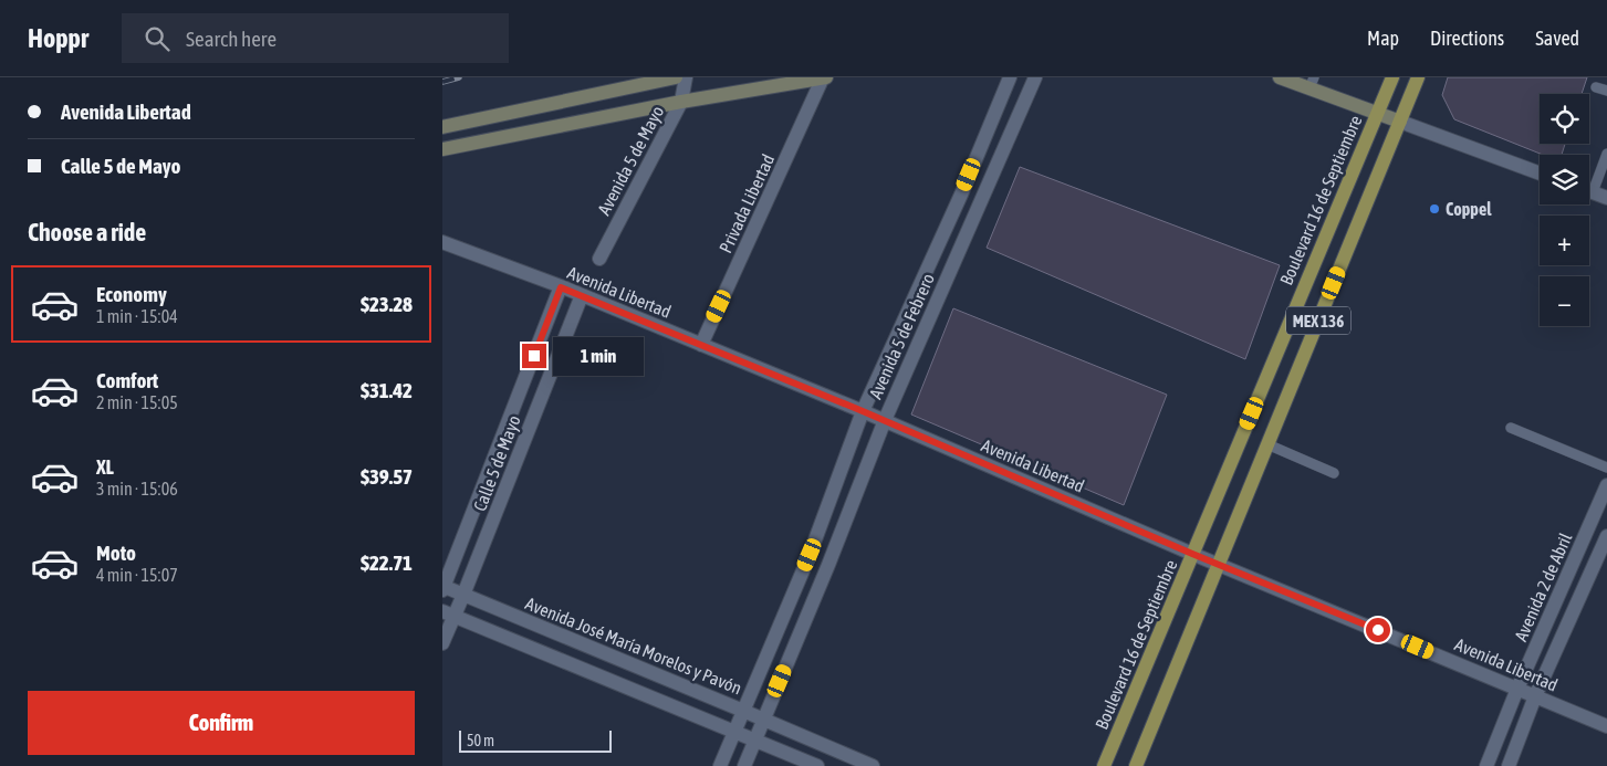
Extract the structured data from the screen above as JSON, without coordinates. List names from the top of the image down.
{
  "streets": {
    "main road": ["Boulevard 16 de Septiembre", "MEX 136"],
    "street": [
      "Avenida 5 de Mayo",
      "Privada Libertad",
      "Avenida Libertad",
      "Avenida 5 de Febrero",
      "Calle 5 de Mayo",
      "Avenida 2 de Abril",
      "Avenida José María Morelos y Pavón"
    ]
  },
  "crossings": [
    ["Boulevard 16 de Septiembre", "Avenida Libertad"],
    ["Privada Libertad", "Avenida Libertad"],
    ["Avenida Libertad", "MEX 136"],
    ["Avenida Libertad", "Avenida 5 de Febrero"],
    ["Avenida Libertad", "Calle 5 de Mayo"],
    ["Avenida Libertad", "Avenida 2 de Abril"],
    ["Avenida 5 de Febrero", "Avenida José María Morelos y Pavón"],
    ["Calle 5 de Mayo", "Avenida José María Morelos y Pavón"]
  ],
  "places": ["Coppel"],
  "scale_bar": "50 m",
  "page": {
    "header": "Hoppr",
    "search": "Search here",
    "nav": ["Map", "Directions", "Saved"],
    "banner": ["Avenida Libertad", "Calle 5 de Mayo"],
    "map_buttons": ["+", "−"],
    "heading": "Choose a ride",
    "list": [
      {
        "name": "Economy",
        "note": "1 min · 15:04",
        "value": "$23.28"
      },
      {
        "name": "Comfort",
        "note": "2 min · 15:05",
        "value": "$31.42"
      },
      {
        "name": "XL",
        "note": "3 min · 15:06",
        "value": "$39.57"
      },
      {
        "name": "Moto",
        "note": "4 min · 15:07",
        "value": "$22.71"
      }
    ],
    "bubble": "1 min",
    "buttons": "Confirm",
    "scale": "50 m"
  }
}
